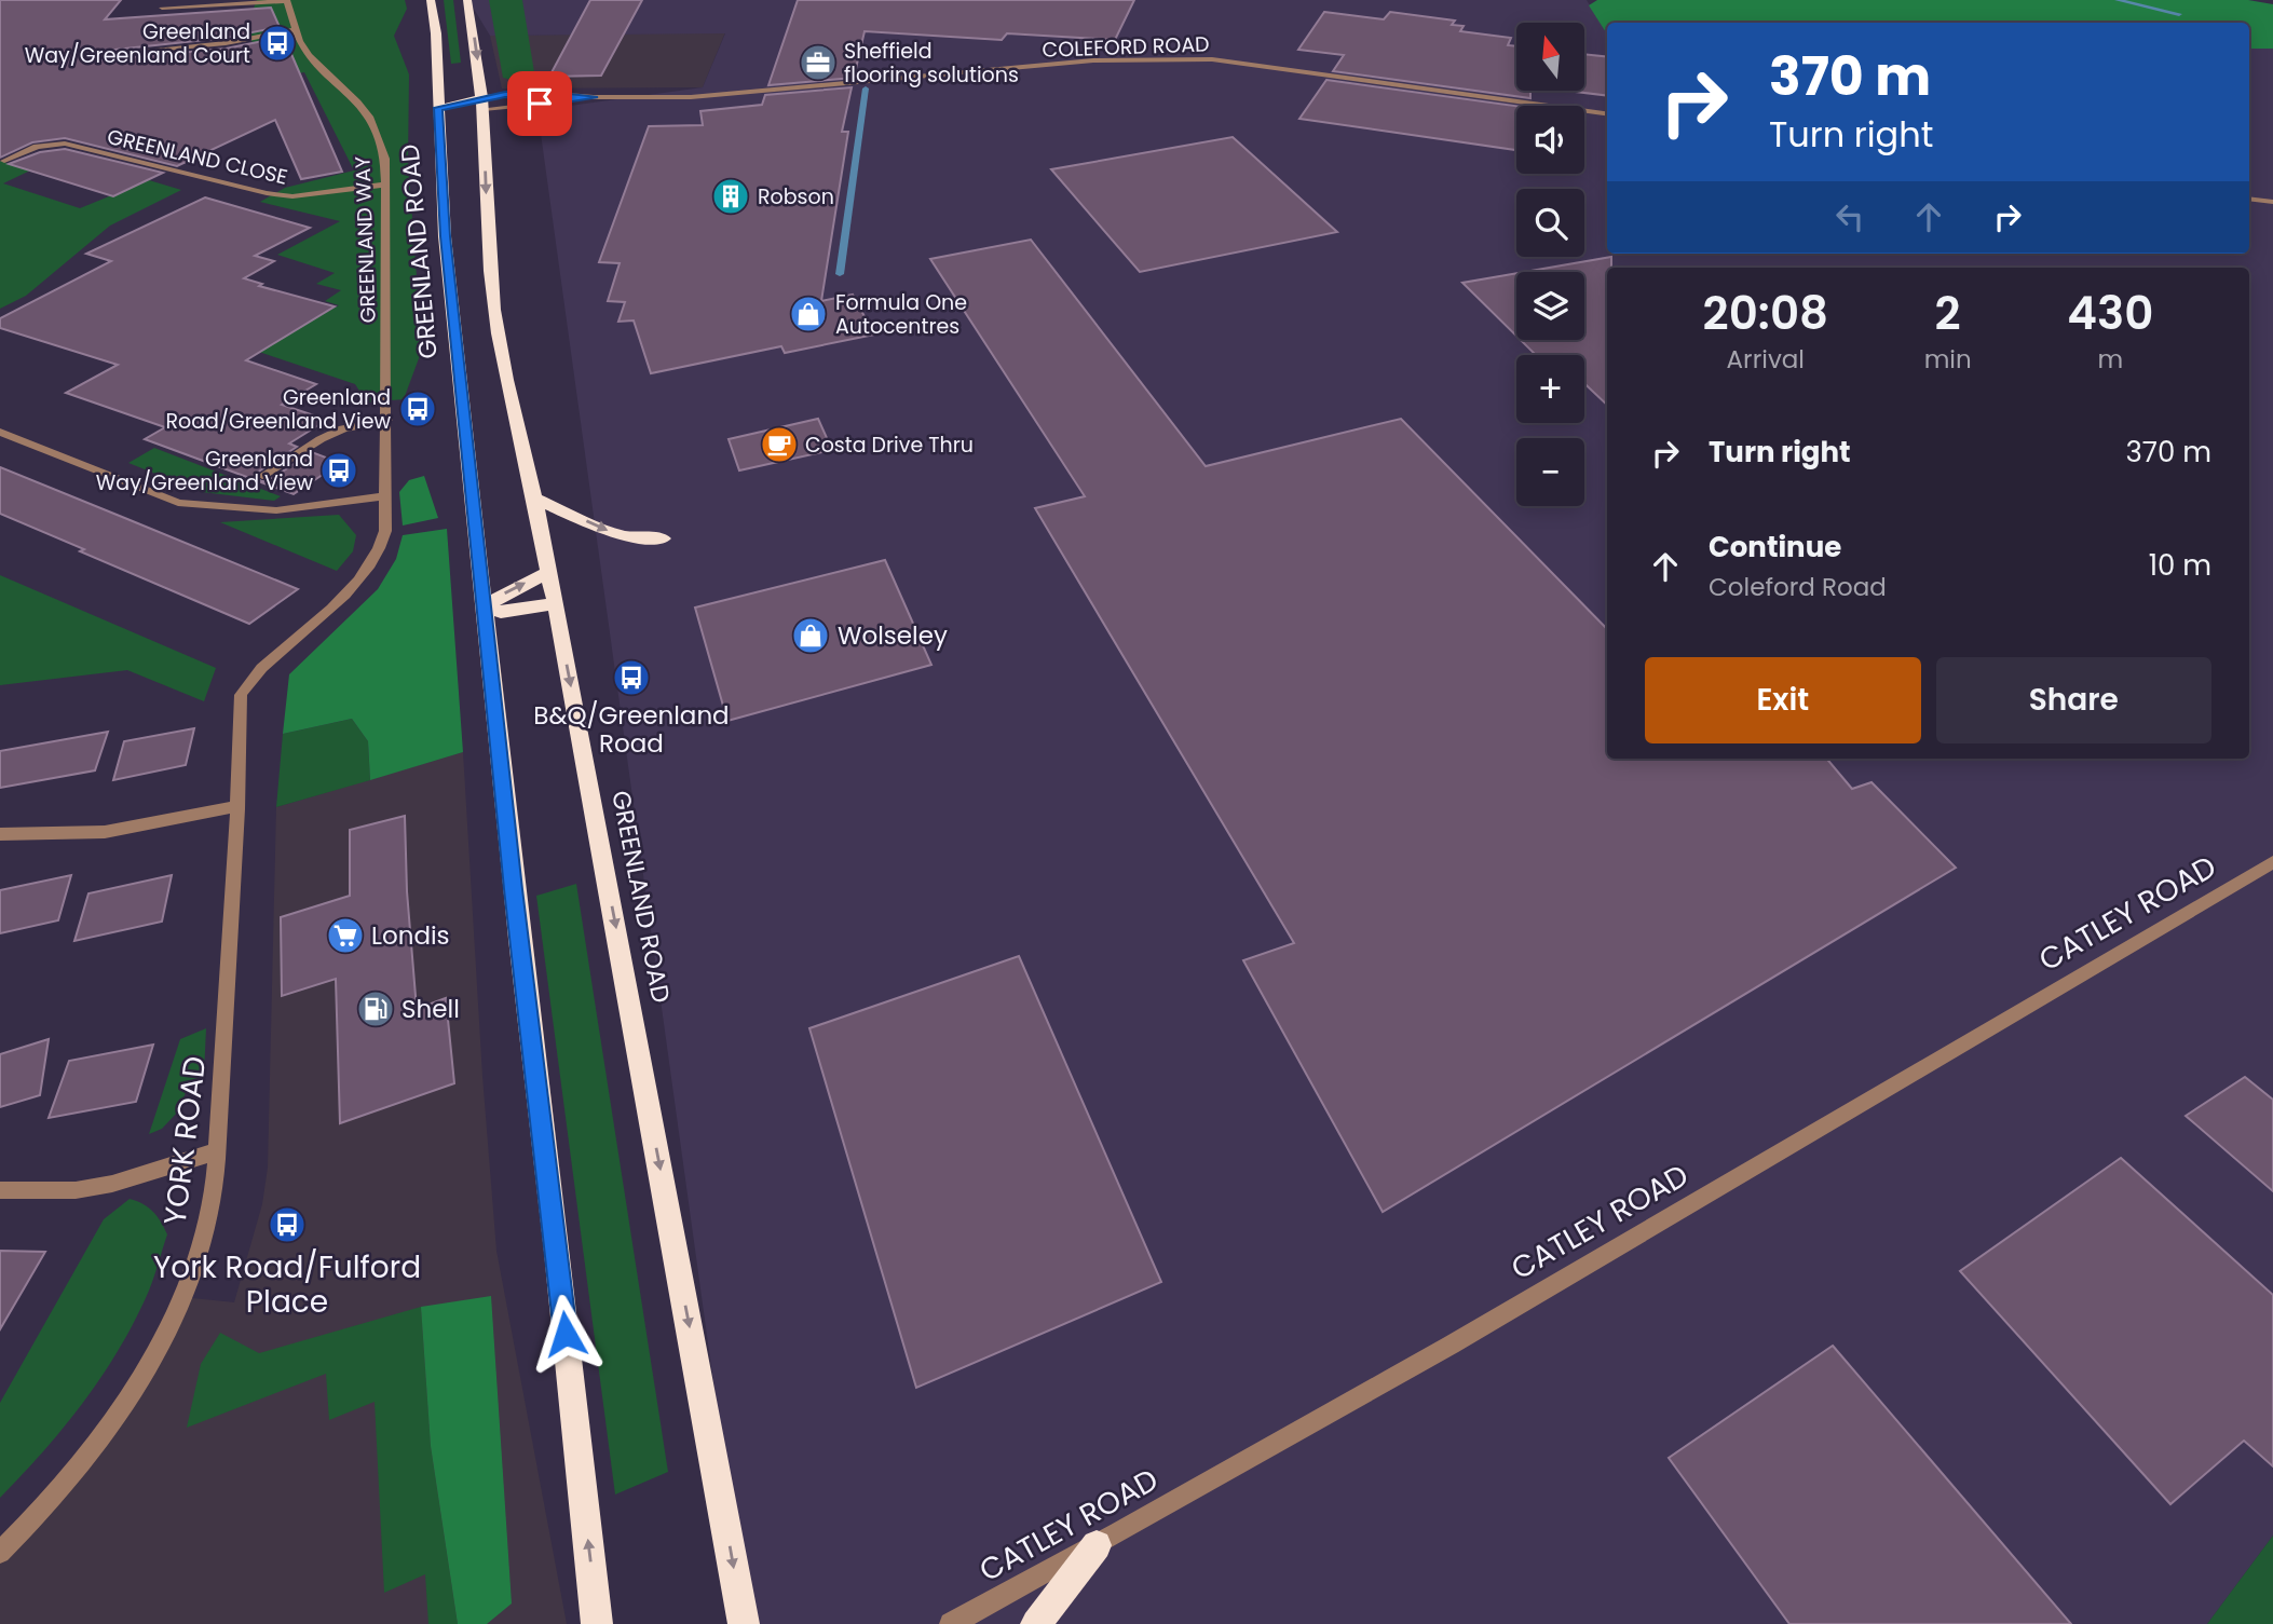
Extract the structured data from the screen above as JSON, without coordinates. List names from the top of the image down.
{
  "streets": {
    "highway": ["GREENLAND ROAD"],
    "street": [
      "COLEFORD ROAD",
      "GREENLAND CLOSE",
      "GREENLAND WAY",
      "CATLEY ROAD",
      "YORK ROAD"
    ]
  },
  "crossings": [
    ["COLEFORD ROAD", "GREENLAND ROAD"],
    ["GREENLAND CLOSE", "GREENLAND WAY"],
    ["GREENLAND WAY", "YORK ROAD"]
  ],
  "places": {
    "bus stop": [
      "Greenland Way/Greenland Court",
      "Greenland Road/Greenland View",
      "Greenland Way/Greenland View",
      "B&Q/Greenland Road",
      "York Road/Fulford Place"
    ],
    "office": ["Sheffield flooring solutions"],
    "building": ["Robson"],
    "shop": ["Formula One Autocentres", "Wolseley"],
    "cafe": ["Costa Drive Thru"],
    "supermarket": ["Londis"],
    "fuel station": ["Shell"]
  },
  "north": "top",
  "page": {
    "map_buttons": ["+", "−"],
    "turn": ["370 m", "Turn right"],
    "eta": [
      "20:08",
      "Arrival",
      "2",
      "min",
      "430",
      "m"
    ],
    "list": [
      {
        "name": "Turn right",
        "value": "370 m"
      },
      {
        "name": "Continue",
        "note": "Coleford Road",
        "value": "10 m"
      }
    ],
    "buttons": ["Exit", "Share"]
  }
}
